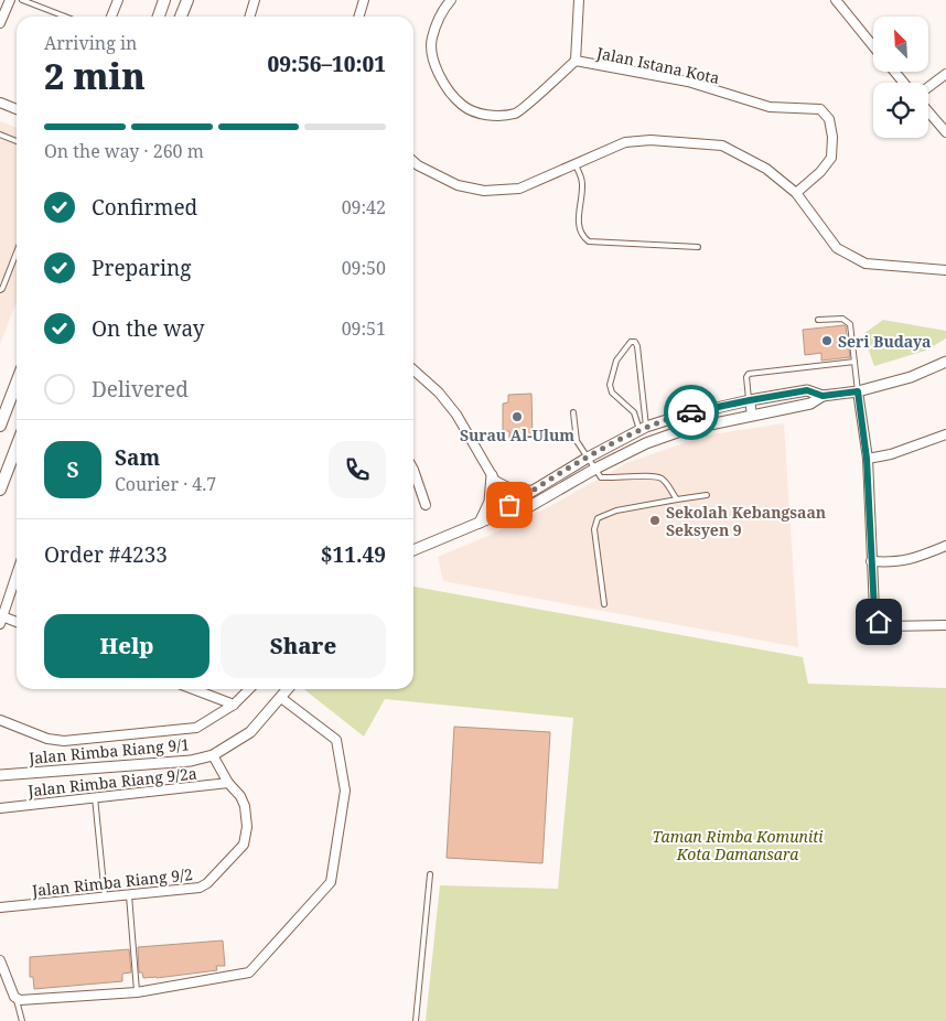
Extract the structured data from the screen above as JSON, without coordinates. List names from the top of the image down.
{
  "streets": {
    "street": [
      "Jalan Istana Kota",
      "Jalan Rimba Riang 9/1",
      "Jalan Rimba Riang 9/2a",
      "Jalan Rimba Riang 9/2"
    ]
  },
  "crossings": [
    ["Jalan Rimba Riang 9/1", "Jalan Rimba Riang 9/2"],
    ["Jalan Rimba Riang 9/2a", "Jalan Rimba Riang 9/2"]
  ],
  "parks": ["Taman Rimba Komuniti Kota Damansara"],
  "places": ["Seri Budaya", "Surau Al-Ulum", "Sekolah Kebangsaan Seksyen 9"],
  "north": "top left",
  "page": {
    "heading": ["2 min", "Arriving in", "09:56–10:01"],
    "panel": [
      "Sam",
      "Courier · 4.7",
      "Order #4233",
      "$11.49"
    ],
    "bar": "On the way · 260 m",
    "list": [
      ["Confirmed", "09:42"],
      ["Preparing", "09:50"],
      ["On the way", "09:51"],
      "Delivered"
    ],
    "round": "S",
    "buttons": ["Help", "Share"]
  }
}
